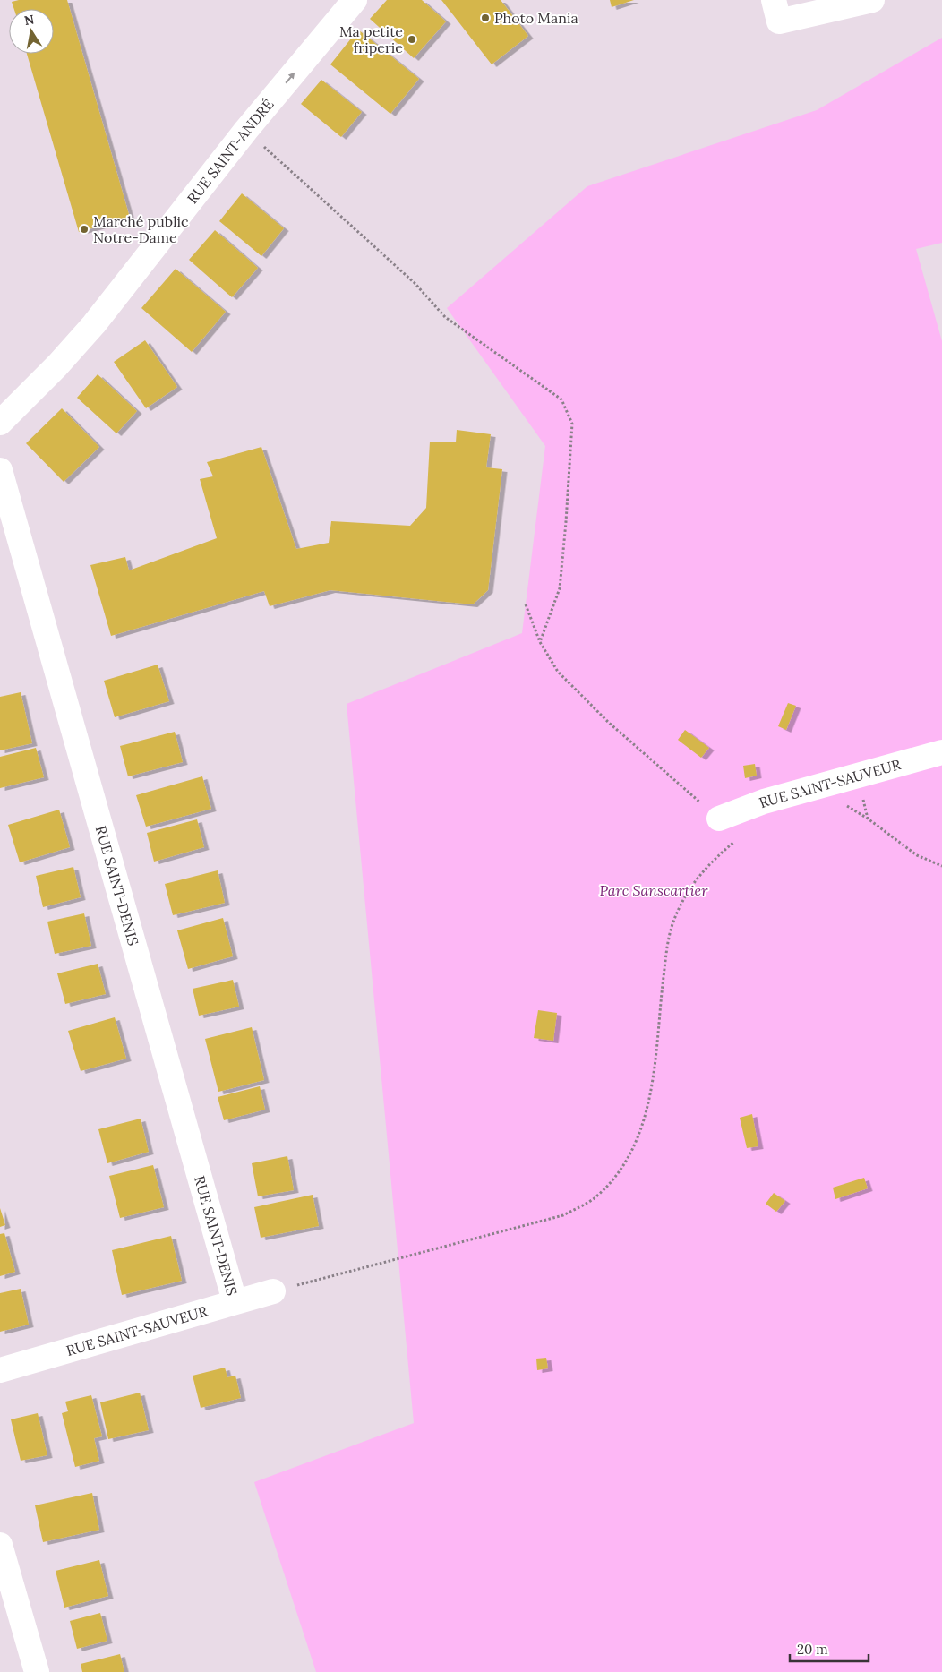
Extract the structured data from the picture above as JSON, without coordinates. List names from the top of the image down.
{
  "streets": {
    "street": ["RUE SAINT-ANDRÉ", "RUE SAINT-SAUVEUR", "RUE SAINT-DENIS"]
  },
  "crossings": [
    ["RUE SAINT-SAUVEUR", "RUE SAINT-DENIS"]
  ],
  "parks": ["Parc Sanscartier"],
  "places": ["Photo Mania", "Ma petite friperie", "Marché public Notre-Dame"],
  "scale_bar": "20 m",
  "north": "top"
}
